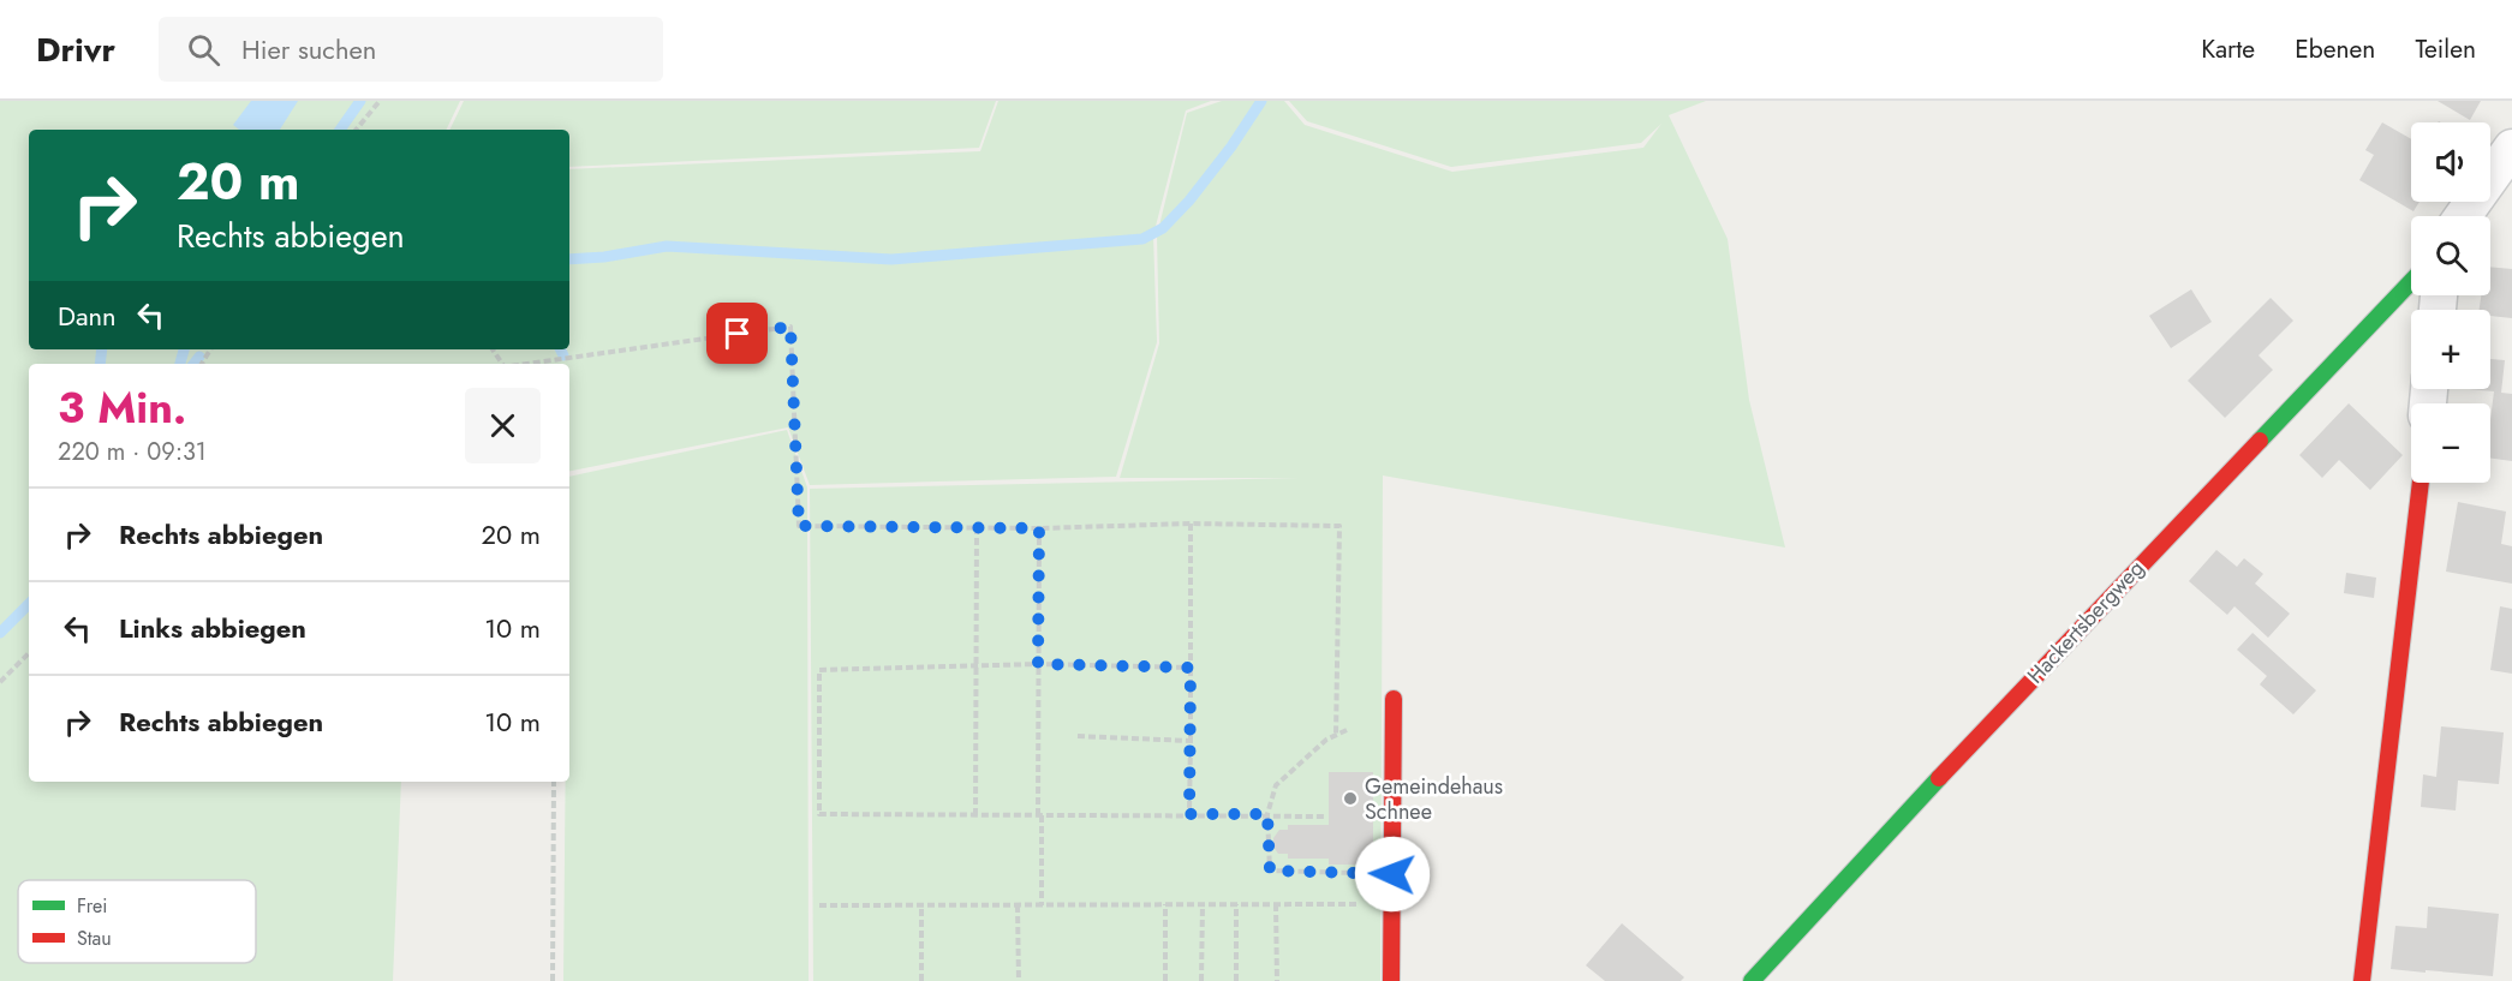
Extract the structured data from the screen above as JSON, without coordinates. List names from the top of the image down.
{
  "streets": {
    "street": ["Hackertsbergweg"]
  },
  "places": ["Gemeindehaus Schnee"],
  "legend": ["Frei", "Stau"],
  "page": {
    "header": "Drivr",
    "search": "Hier suchen",
    "nav": ["Karte", "Ebenen", "Teilen"],
    "map_buttons": ["+", "−"],
    "turn": ["20 m", "Rechts abbiegen"],
    "then": "Dann",
    "heading": ["3 Min.", "220 m · 09:31"],
    "list": [
      {
        "name": "Rechts abbiegen",
        "value": "20 m"
      },
      {
        "name": "Links abbiegen",
        "value": "10 m"
      },
      {
        "name": "Rechts abbiegen",
        "value": "10 m"
      }
    ]
  }
}
